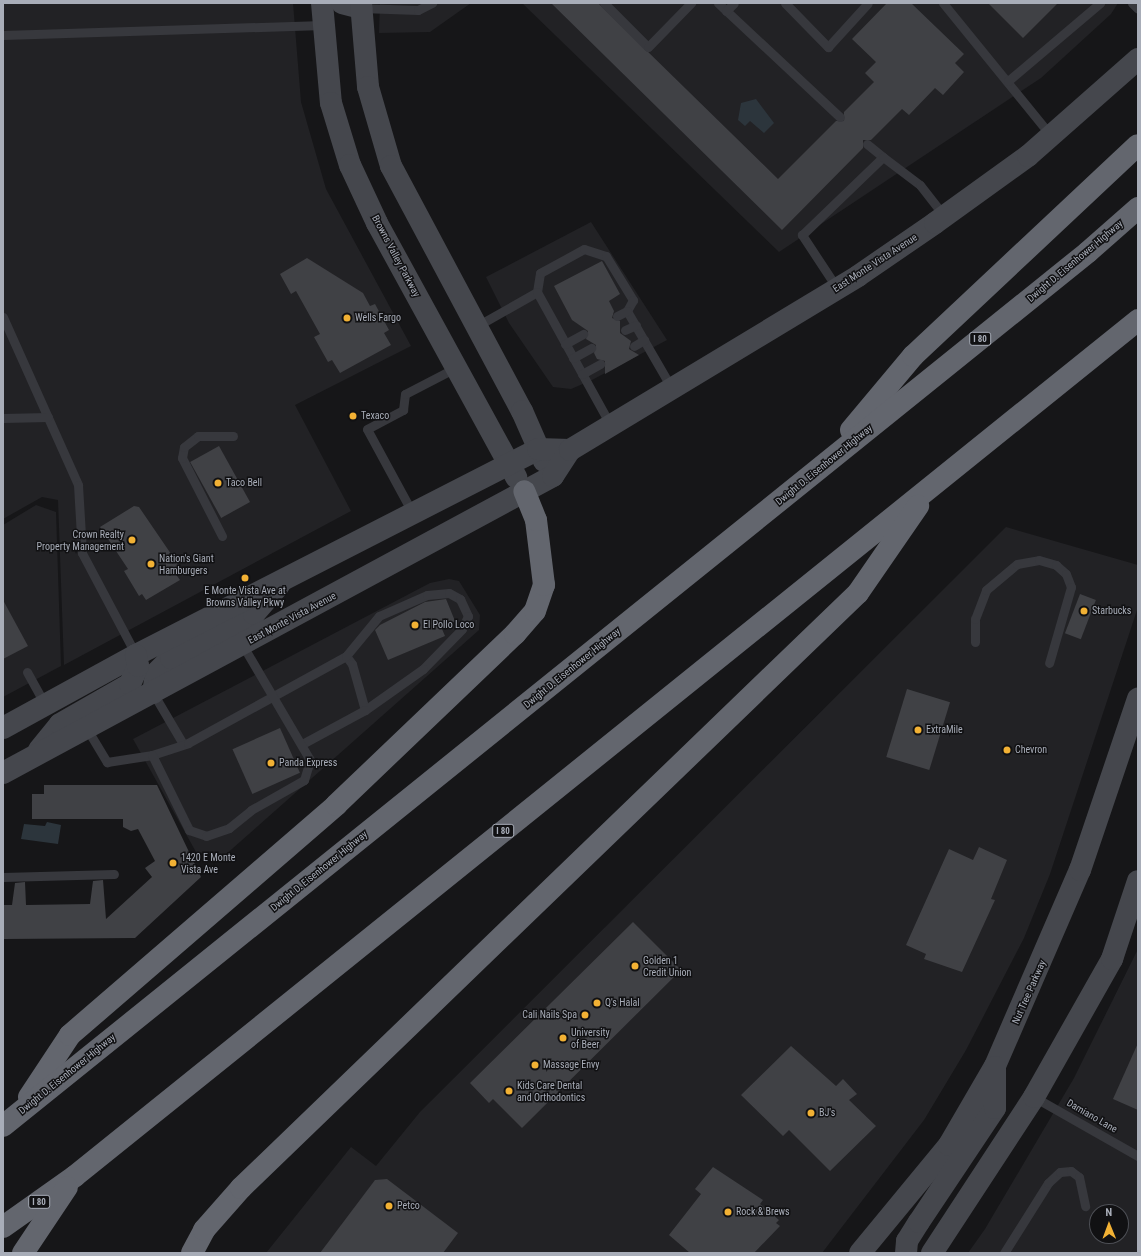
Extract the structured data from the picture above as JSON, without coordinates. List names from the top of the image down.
{
  "streets": {
    "highway": ["Dwight D. Eisenhower Highway", "I 80"],
    "main road": ["Browns Valley Parkway", "East Monte Vista Avenue", "Nut Tree Parkway"],
    "lane": ["Damiano Lane"]
  },
  "crossings": [
    ["Browns Valley Parkway", "East Monte Vista Avenue"]
  ],
  "places": [
    "Wells Fargo",
    "Texaco",
    "Taco Bell",
    "Crown Realty Property Management",
    "Nation's Giant Hamburgers",
    "E Monte Vista Ave at Browns Valley Pkwy",
    "Starbucks",
    "El Pollo Loco",
    "ExtraMile",
    "Chevron",
    "Panda Express",
    "1420 E Monte Vista Ave",
    "Golden 1 Credit Union",
    "Q's Halal",
    "Cali Nails Spa",
    "University of Beer",
    "Massage Envy",
    "Kids Care Dental and Orthodontics",
    "BJ's",
    "Petco",
    "Rock & Brews"
  ],
  "north": "top"
}
